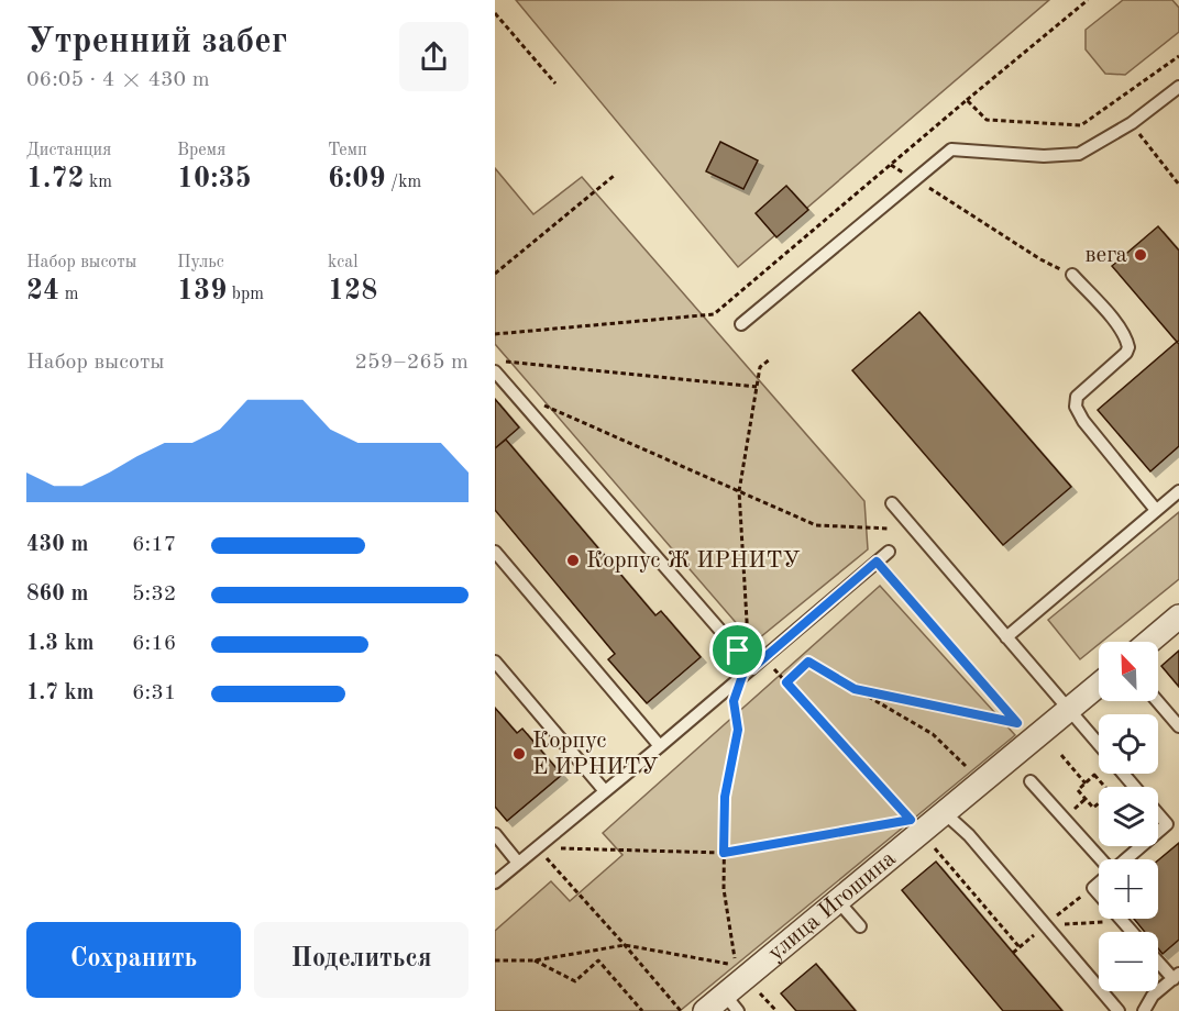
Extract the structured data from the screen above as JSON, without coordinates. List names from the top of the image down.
{
  "streets": {
    "street": ["улица Игошина"]
  },
  "places": ["вега", "Корпус Ж ИРНИТУ", "Корпус Е ИРНИТУ"],
  "north": "top left",
  "page": {
    "heading": ["Утренний забег", "06:05 · 4 × 430 m"],
    "stats": [
      ["Дистанция", "1.72 km"],
      ["Время", "10:35"],
      ["Темп", "6:09 /km"],
      ["Набор высоты", "24 m"],
      ["Пульс", "139 bpm"],
      ["kcal", "128"]
    ],
    "chart": ["Набор высоты", "259–265 m"],
    "list": [
      {
        "name": "430 m",
        "note": "6:17"
      },
      {
        "name": "860 m",
        "note": "5:32"
      },
      {
        "name": "1.3 km",
        "note": "6:16"
      },
      {
        "name": "1.7 km",
        "note": "6:31"
      }
    ],
    "map_buttons": ["+", "−"],
    "buttons": ["Сохранить", "Поделиться"]
  }
}
